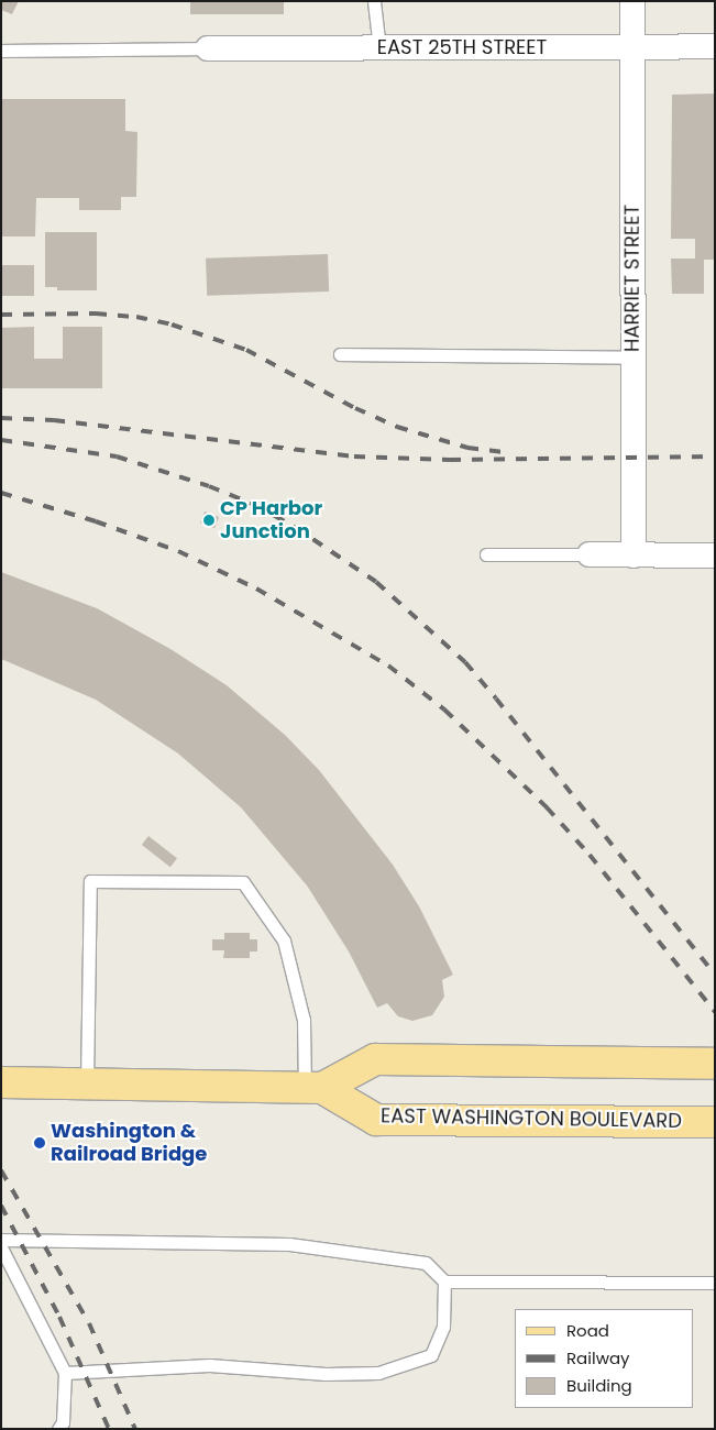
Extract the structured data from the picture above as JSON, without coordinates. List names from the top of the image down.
{
  "streets": {
    "main road": ["EAST WASHINGTON BOULEVARD"],
    "street": ["EAST 25TH STREET", "HARRIET STREET"]
  },
  "crossings": [
    ["EAST 25TH STREET", "HARRIET STREET"]
  ],
  "places": ["CP Harbor Junction", "Washington & Railroad Bridge"],
  "legend": ["Road", "Railway", "Building"]
}
